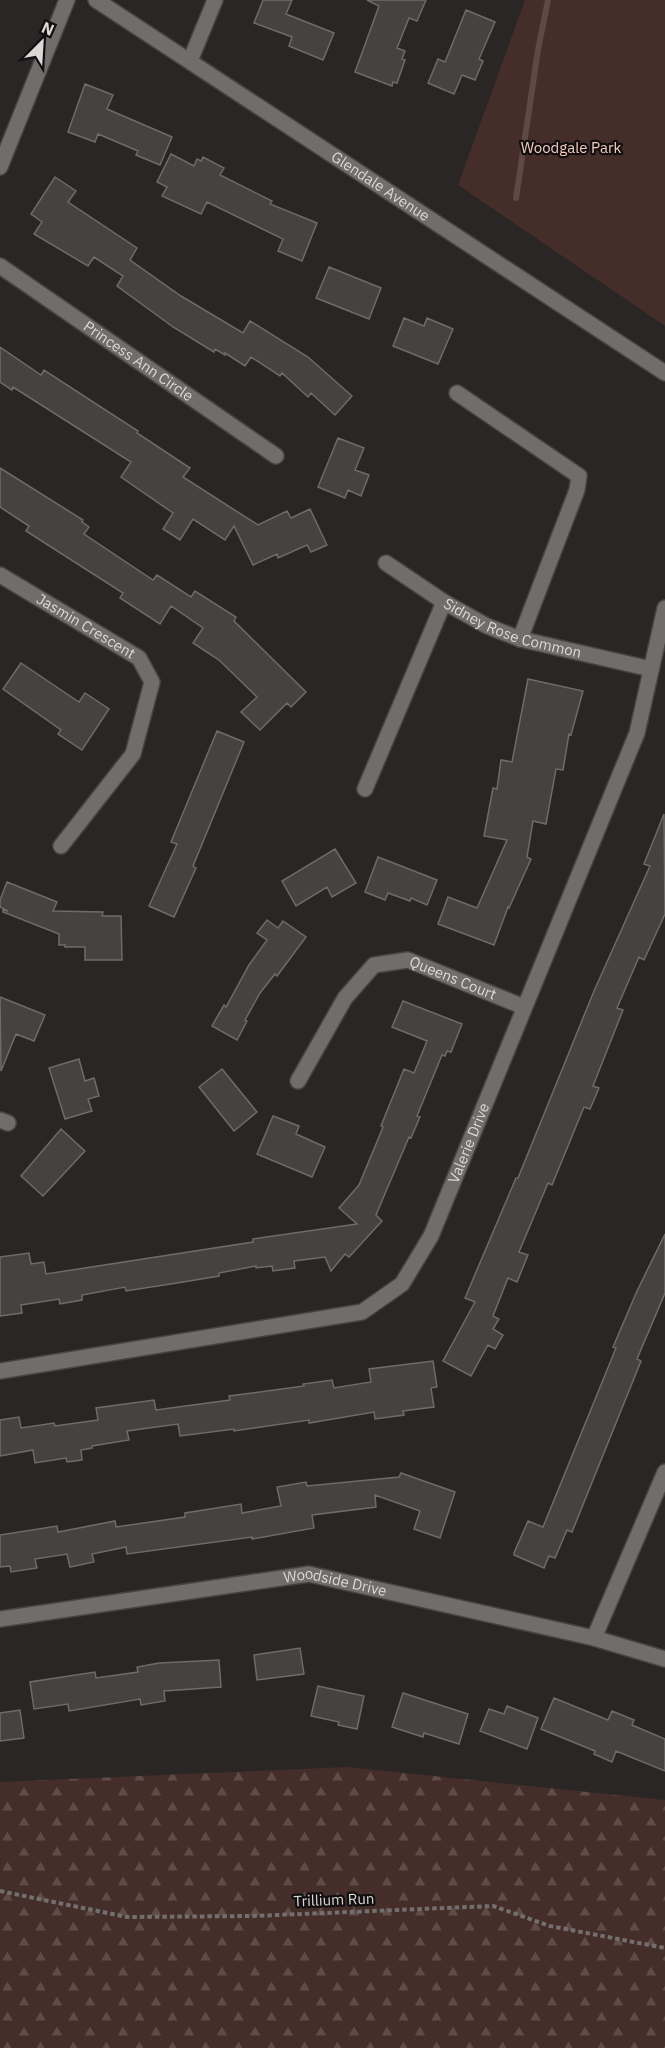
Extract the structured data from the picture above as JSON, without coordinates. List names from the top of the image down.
{
  "streets": {
    "street": [
      "Glendale Avenue",
      "Princess Ann Circle",
      "Sidney Rose Common",
      "Jasmin Crescent",
      "Queens Court",
      "Valerie Drive",
      "Woodside Drive"
    ],
    "path": ["Trillium Run"]
  },
  "crossings": [
    ["Sidney Rose Common", "Valerie Drive"],
    ["Queens Court", "Valerie Drive"]
  ],
  "parks": ["Woodgale Park"],
  "north": "top right"
}
